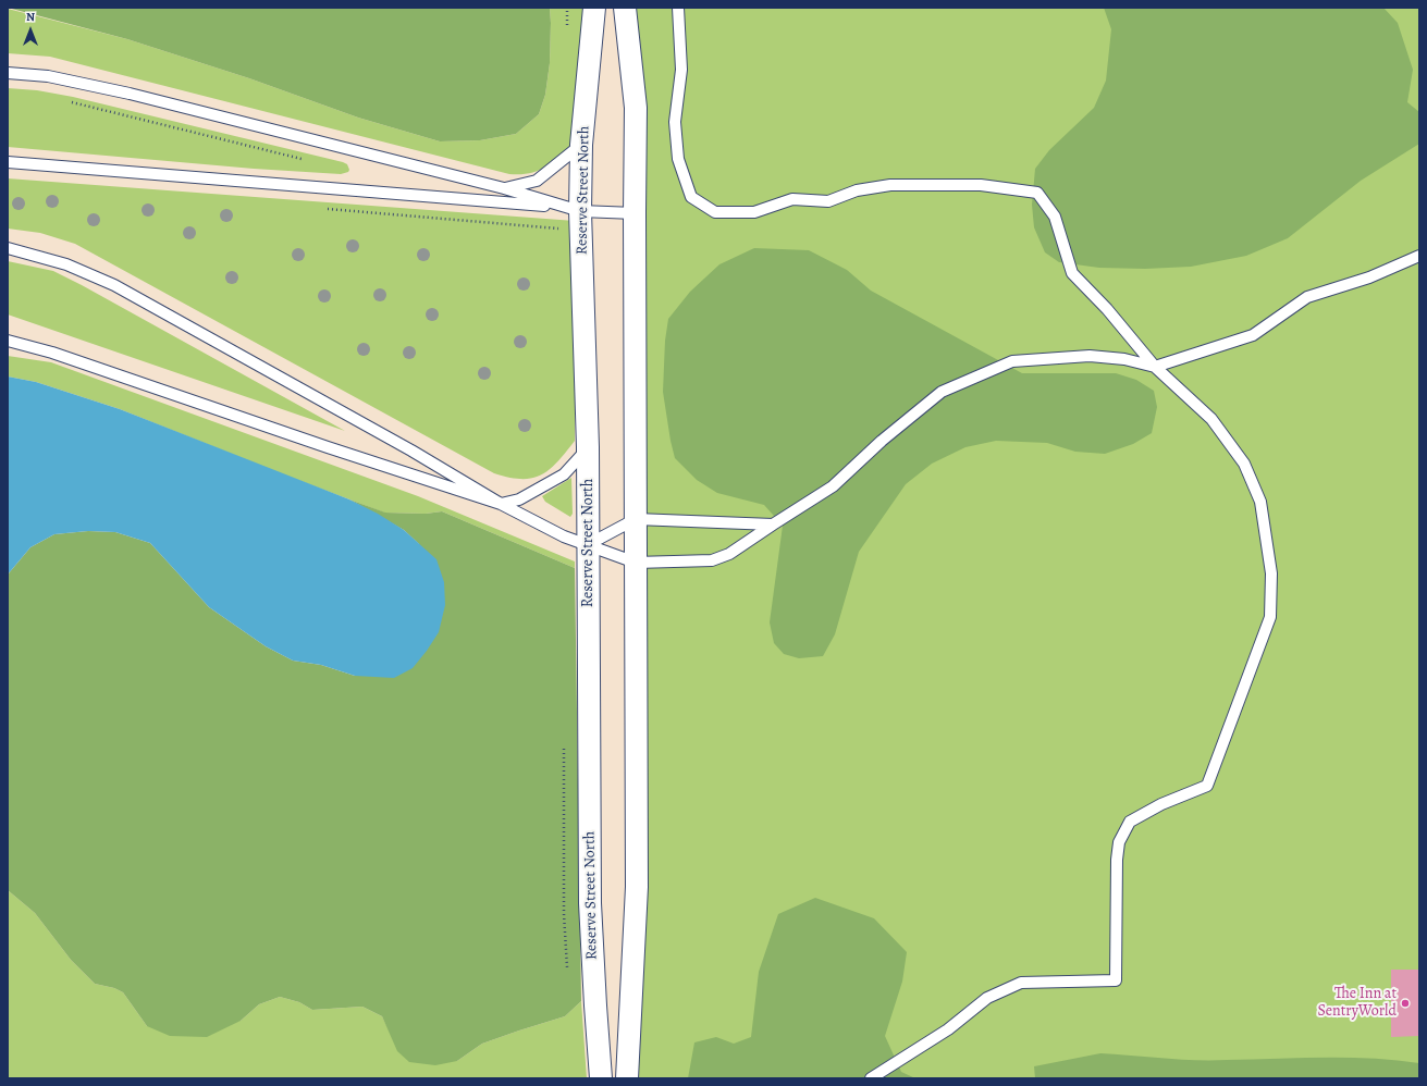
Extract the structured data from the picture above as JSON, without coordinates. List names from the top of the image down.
{
  "streets": {
    "street": ["Reserve Street North"]
  },
  "places": ["The Inn at SentryWorld"],
  "north": "top"
}
